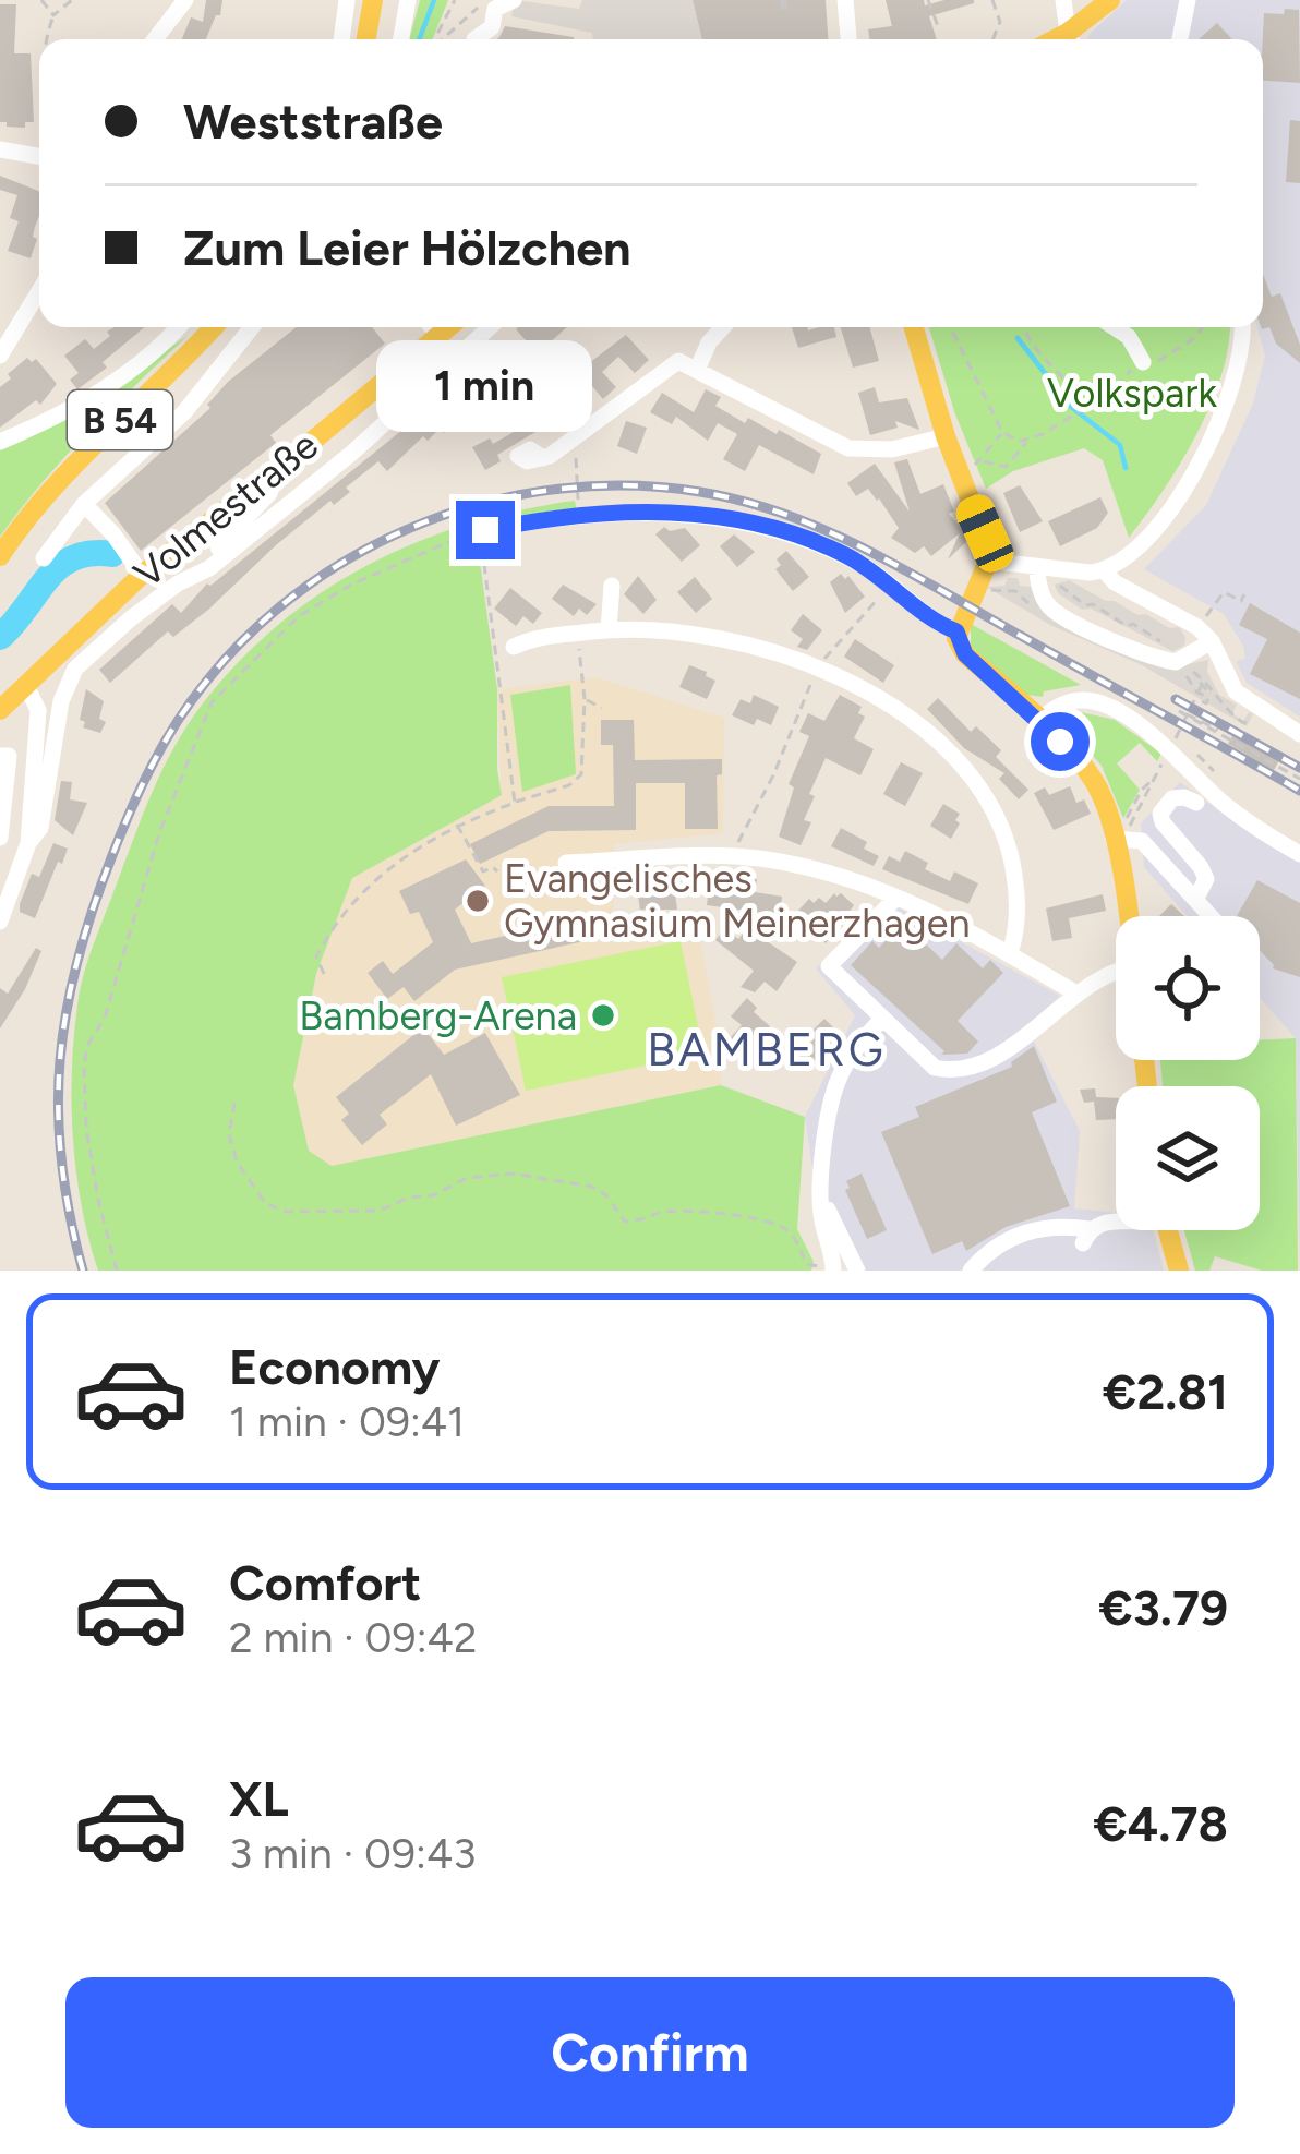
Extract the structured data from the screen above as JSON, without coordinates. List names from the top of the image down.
{
  "streets": {
    "main road": ["B 54", "Volmestraße"]
  },
  "districts": ["BAMBERG"],
  "parks": ["Volkspark"],
  "places": ["Evangelisches Gymnasium Meinerzhagen", "Bamberg-Arena"],
  "page": {
    "banner": ["Weststraße", "Zum Leier Hölzchen"],
    "bubble": "1 min",
    "list": [
      {
        "name": "Economy",
        "note": "1 min · 09:41",
        "value": "€2.81"
      },
      {
        "name": "Comfort",
        "note": "2 min · 09:42",
        "value": "€3.79"
      },
      {
        "name": "XL",
        "note": "3 min · 09:43",
        "value": "€4.78"
      }
    ],
    "buttons": "Confirm"
  }
}
